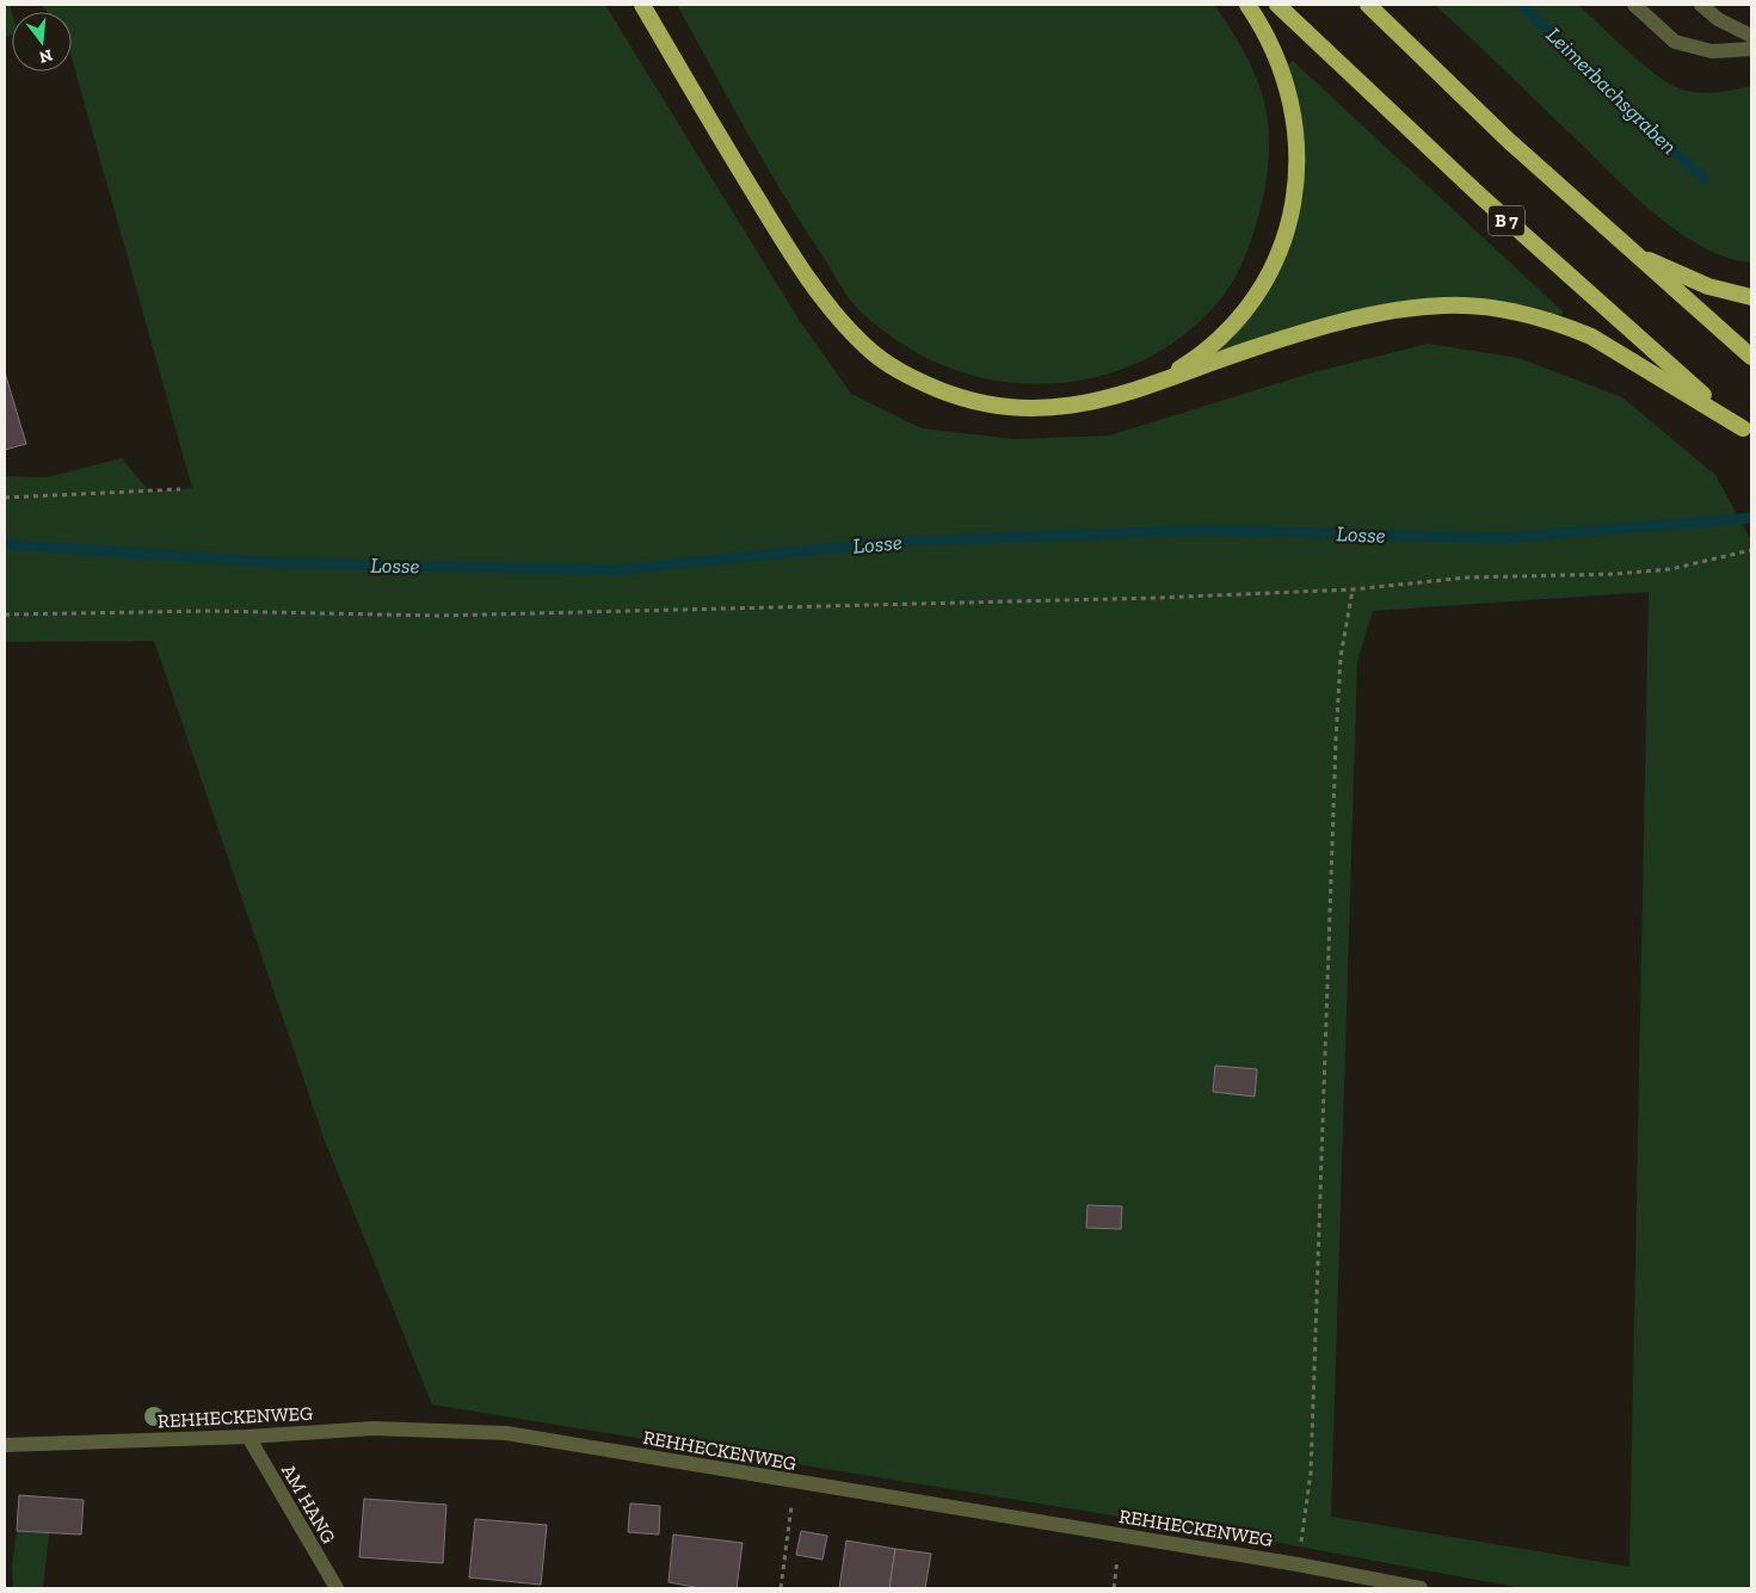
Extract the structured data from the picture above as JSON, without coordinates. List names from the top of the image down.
{
  "streets": {
    "highway": ["B 7"],
    "street": ["REHHECKENWEG", "AM HANG"]
  },
  "crossings": [
    ["REHHECKENWEG", "AM HANG"]
  ],
  "water": ["Leimerbachsgraben", "Losse"],
  "north": "bottom"
}
